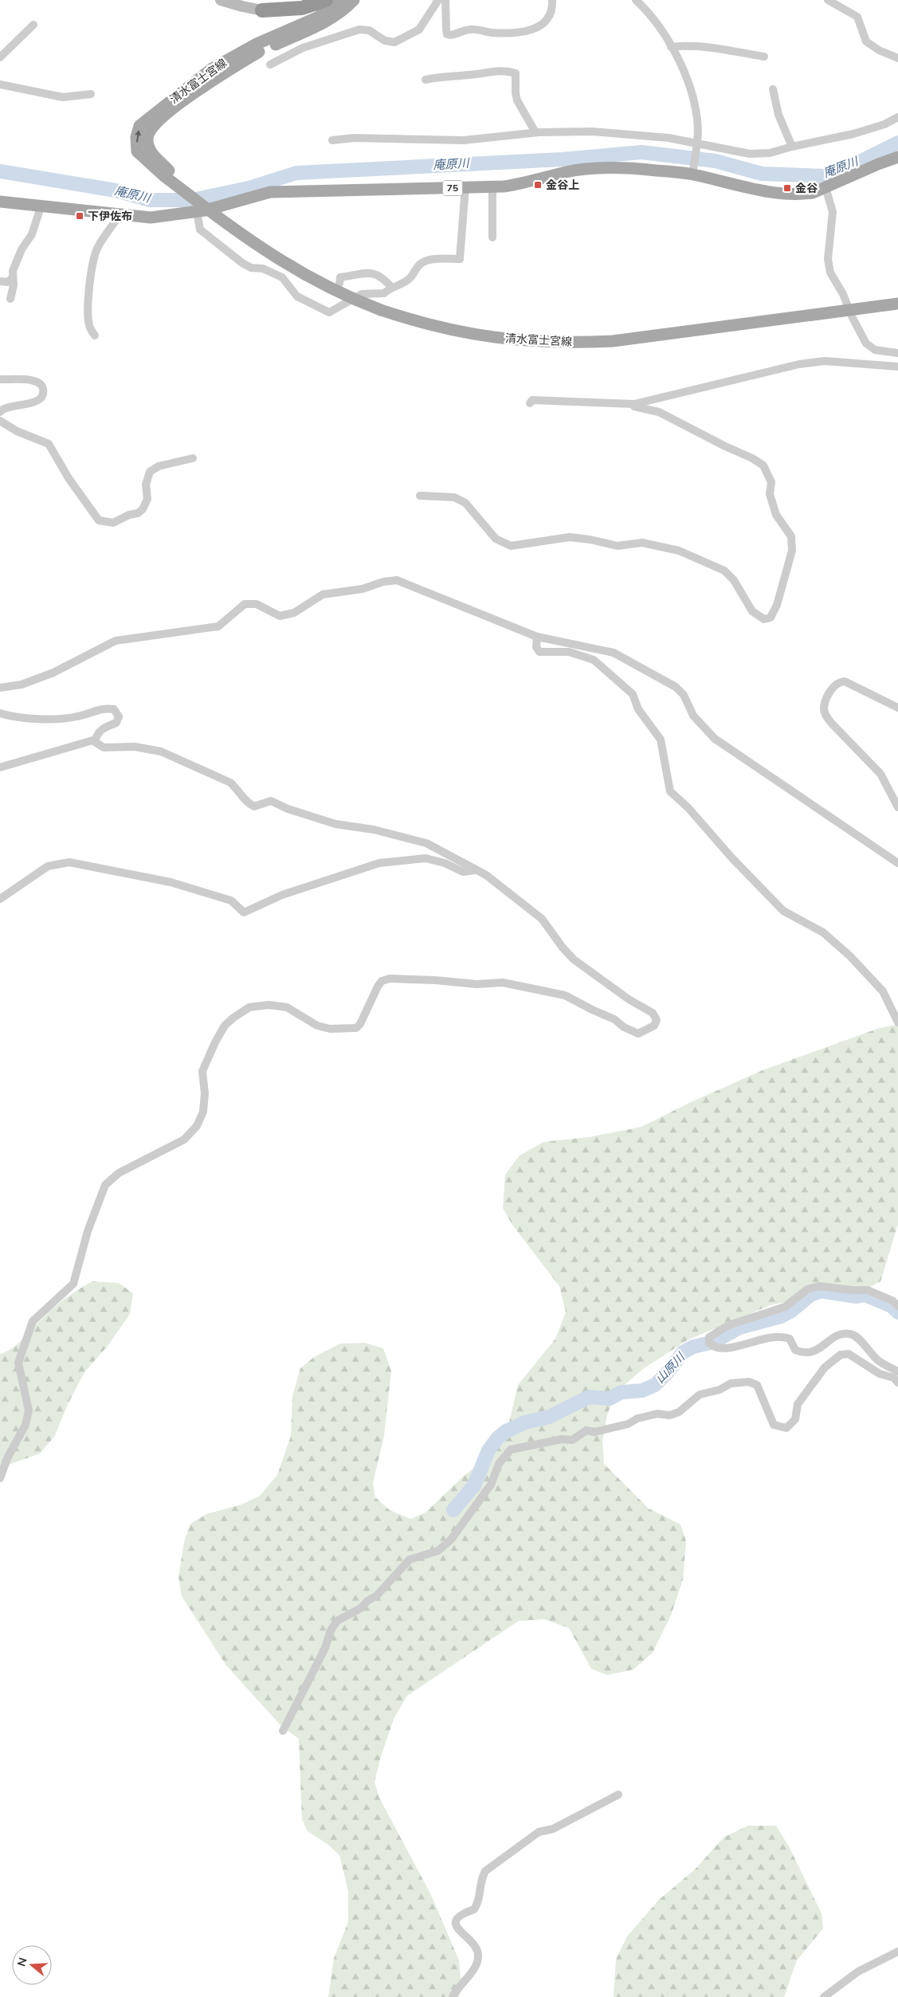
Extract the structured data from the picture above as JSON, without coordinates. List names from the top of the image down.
{
  "streets": {
    "main road": ["清水富士宮線", "75"]
  },
  "water": ["庵原川", "山原川"],
  "places": {
    "transit": ["金谷上", "金谷", "下伊佐布"]
  },
  "north": "left"
}
